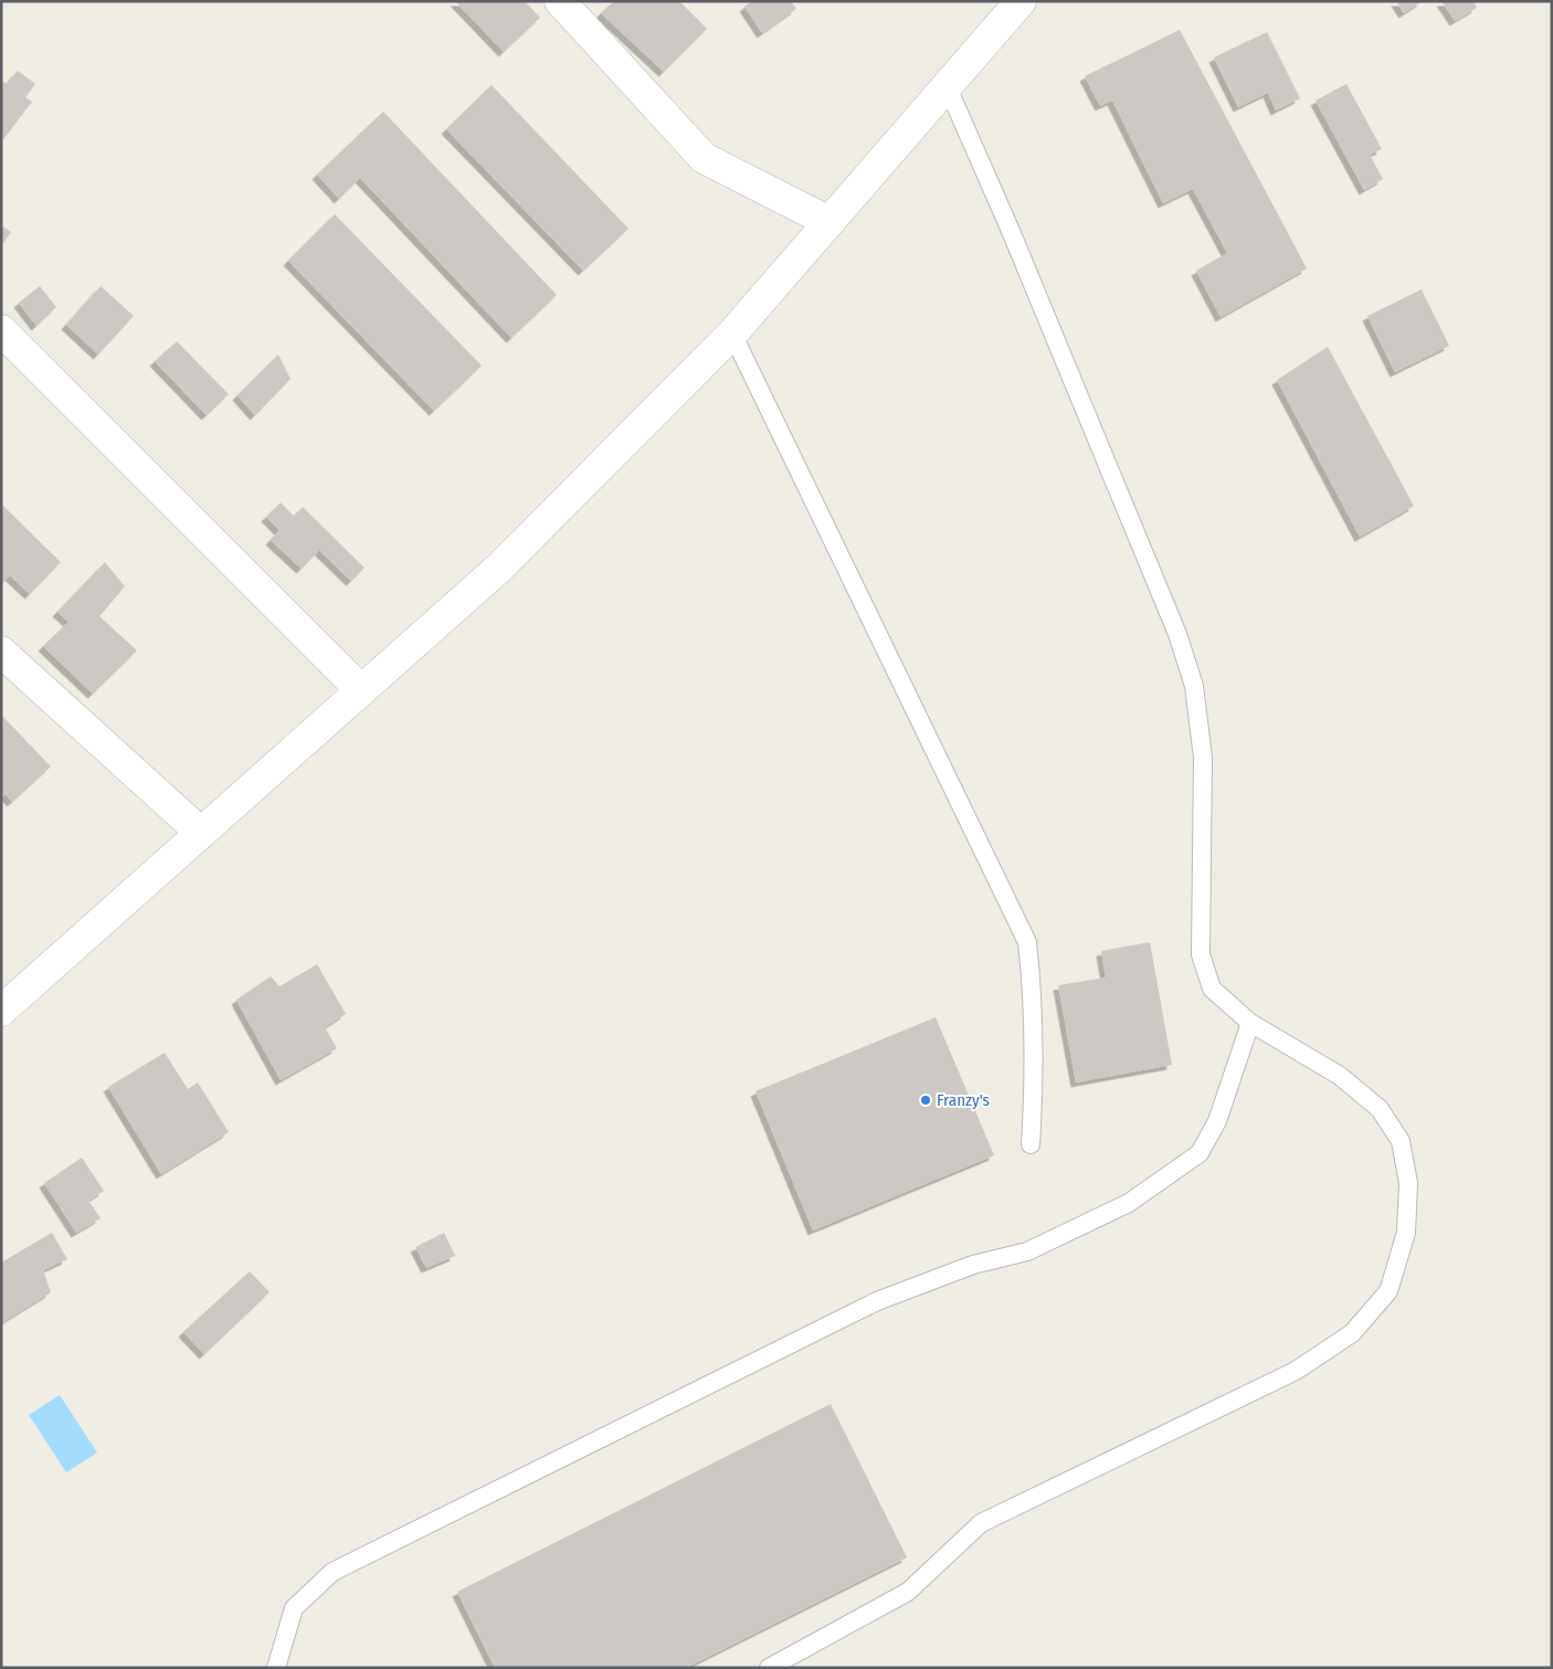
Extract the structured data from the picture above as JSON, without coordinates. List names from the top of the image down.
{
  "places": ["Franzy's"]
}
